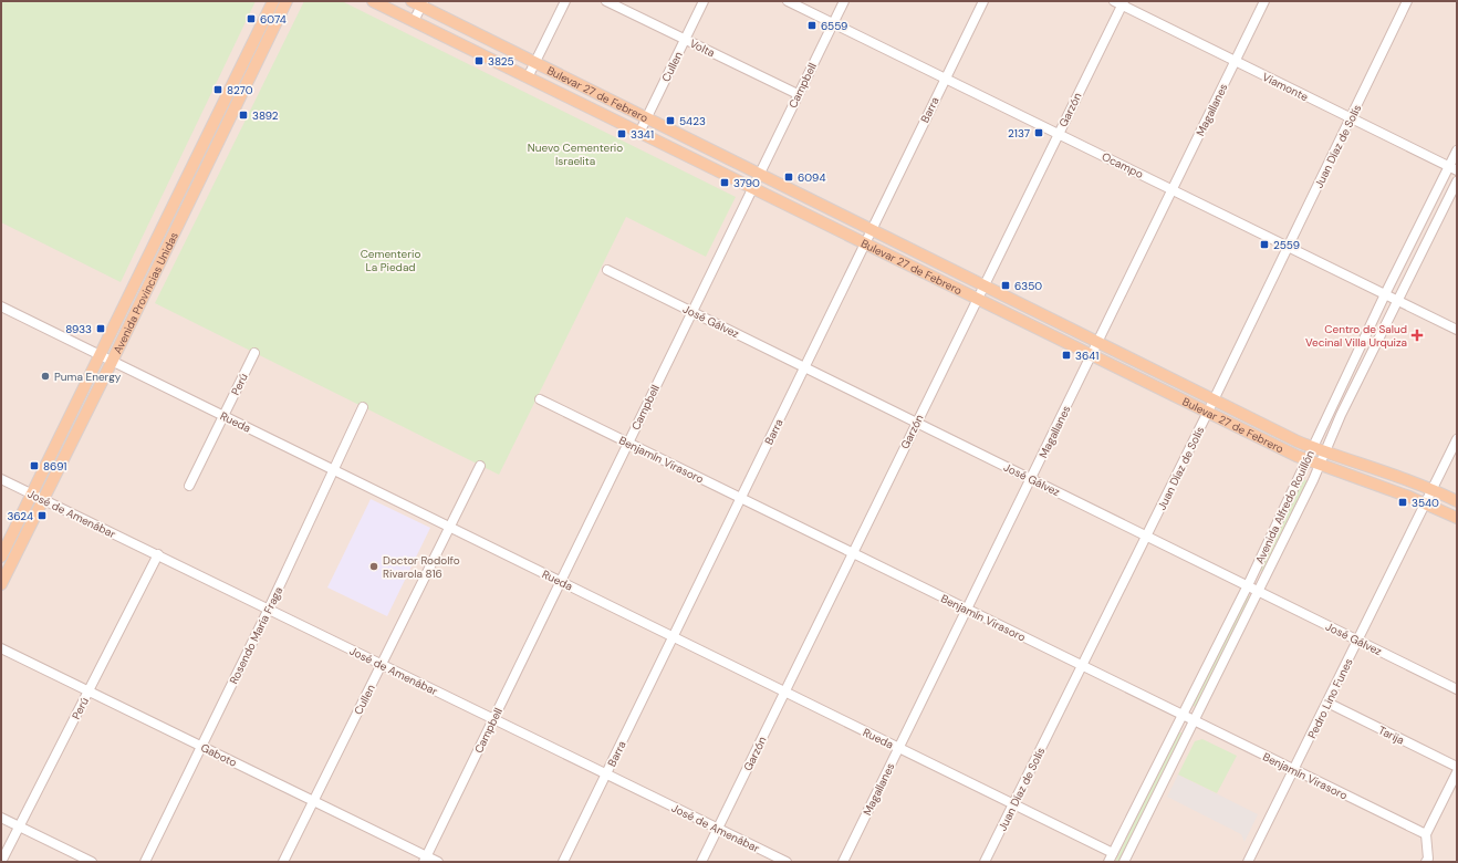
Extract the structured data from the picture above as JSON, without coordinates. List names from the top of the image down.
{
  "streets": {
    "main road": ["Bulevar 27 de Febrero", "Avenida Provincias Unidas"],
    "street": [
      "Volta",
      "Cullen",
      "Campbell",
      "Viamonte",
      "Barra",
      "Garzón",
      "Magallanes",
      "Juan Díaz de Solís",
      "Ocampo",
      "José Gálvez",
      "Perú",
      "Rueda",
      "Benjamín Virasoro",
      "Avenida Alfredo Rouillón",
      "José de Amenábar",
      "Rosendo María Fraga",
      "Pedro Lino Funes",
      "Tarija",
      "Gaboto"
    ]
  },
  "crossings": [
    ["Volta", "Cullen"],
    ["Volta", "Campbell"],
    ["Cullen", "Bulevar 27 de Febrero"],
    ["Cullen", "Rueda"],
    ["Cullen", "José de Amenábar"],
    ["Cullen", "Gaboto"],
    ["Campbell", "Bulevar 27 de Febrero"],
    ["Campbell", "Ocampo"],
    ["Campbell", "José Gálvez"],
    ["Campbell", "Rueda"],
    ["Campbell", "Benjamín Virasoro"],
    ["Campbell", "José de Amenábar"],
    ["Campbell", "Gaboto"],
    ["Viamonte", "Garzón"],
    ["Viamonte", "Magallanes"],
    ["Viamonte", "Juan Díaz de Solís"],
    ["Viamonte", "Avenida Alfredo Rouillón"],
    ["Bulevar 27 de Febrero", "Barra"],
    ["Bulevar 27 de Febrero", "Garzón"],
    ["Bulevar 27 de Febrero", "Magallanes"],
    ["Bulevar 27 de Febrero", "Juan Díaz de Solís"],
    ["Bulevar 27 de Febrero", "Avenida Alfredo Rouillón"],
    ["Bulevar 27 de Febrero", "Pedro Lino Funes"],
    ["Barra", "Ocampo"],
    ["Barra", "José Gálvez"],
    ["Barra", "Rueda"],
    ["Barra", "Benjamín Virasoro"],
    ["Barra", "José de Amenábar"],
    ["Garzón", "Ocampo"],
    ["Garzón", "José Gálvez"],
    ["Garzón", "Rueda"],
    ["Garzón", "Benjamín Virasoro"],
    ["Garzón", "José de Amenábar"],
    ["Magallanes", "Ocampo"],
    ["Magallanes", "José Gálvez"],
    ["Magallanes", "Rueda"],
    ["Magallanes", "Benjamín Virasoro"],
    ["Juan Díaz de Solís", "Ocampo"],
    ["Juan Díaz de Solís", "José Gálvez"],
    ["Juan Díaz de Solís", "Rueda"],
    ["Juan Díaz de Solís", "Benjamín Virasoro"],
    ["Ocampo", "Avenida Alfredo Rouillón"],
    ["Avenida Provincias Unidas", "Rueda"],
    ["Avenida Provincias Unidas", "José de Amenábar"],
    ["José Gálvez", "Avenida Alfredo Rouillón"],
    ["José Gálvez", "Pedro Lino Funes"],
    ["Perú", "Rueda"],
    ["Perú", "José de Amenábar"],
    ["Perú", "Gaboto"],
    ["Rueda", "Avenida Alfredo Rouillón"],
    ["Rueda", "Rosendo María Fraga"],
    ["Benjamín Virasoro", "Avenida Alfredo Rouillón"],
    ["Benjamín Virasoro", "Pedro Lino Funes"],
    ["José de Amenábar", "Rosendo María Fraga"],
    ["Rosendo María Fraga", "Gaboto"],
    ["Pedro Lino Funes", "Tarija"]
  ],
  "parks": ["Nuevo Cementerio Israelita", "Cementerio La Piedad"],
  "places": {
    "transit": [
      "6074",
      "6559",
      "3825",
      "8270",
      "3892",
      "5423",
      "2137",
      "3341",
      "6094",
      "3790",
      "2559",
      "6350",
      "8933",
      "3641",
      "8691",
      "3540",
      "3624"
    ],
    "health": ["Centro de Salud Vecinal Villa Urquiza"],
    "other": ["Puma Energy", "Doctor Rodolfo Rivarola 816"]
  }
}
